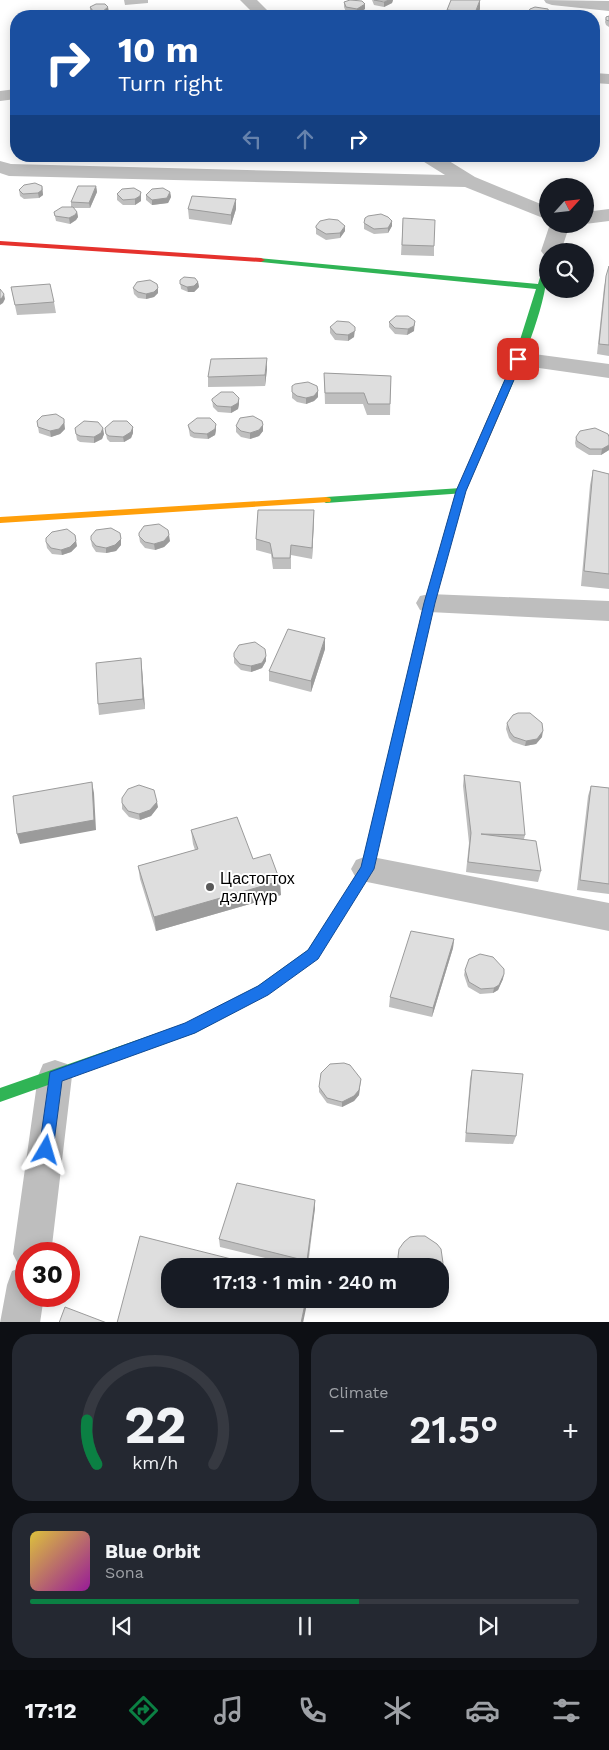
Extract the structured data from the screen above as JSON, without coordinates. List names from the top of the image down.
{
  "places": ["Цастогтох дэлгүүр"],
  "north": "top right",
  "page": {
    "turn": ["10 m", "Turn right"],
    "limit": "30",
    "trip": "17:13 · 1 min · 240 m",
    "tile": "Climate",
    "heat": ["−", "21.5°", "+"],
    "song": ["Blue Orbit", "Sona"],
    "tabs": "17:12",
    "gauge": ["22", "km/h"]
  }
}
